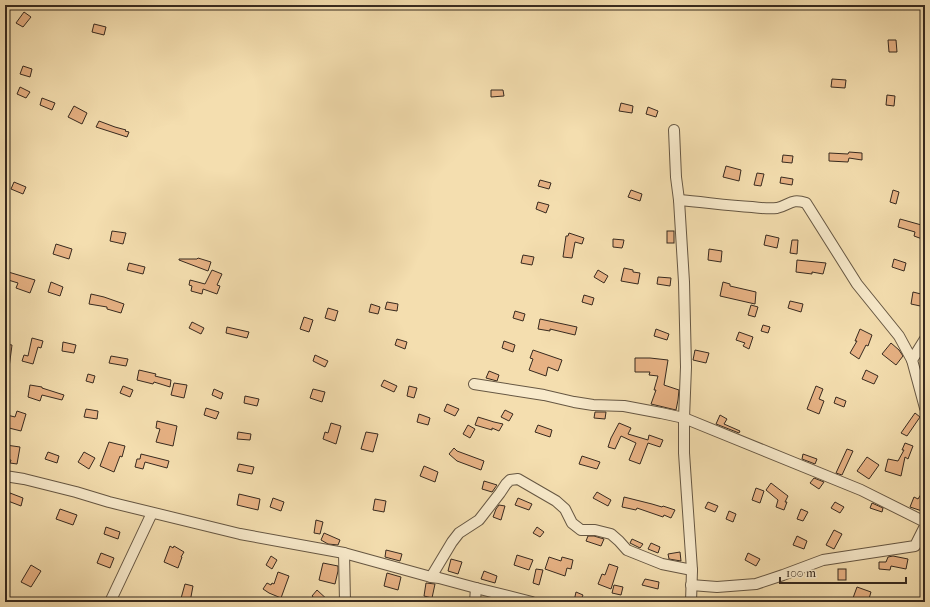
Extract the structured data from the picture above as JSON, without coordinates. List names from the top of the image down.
{
  "scale_bar": "100 m"
}
